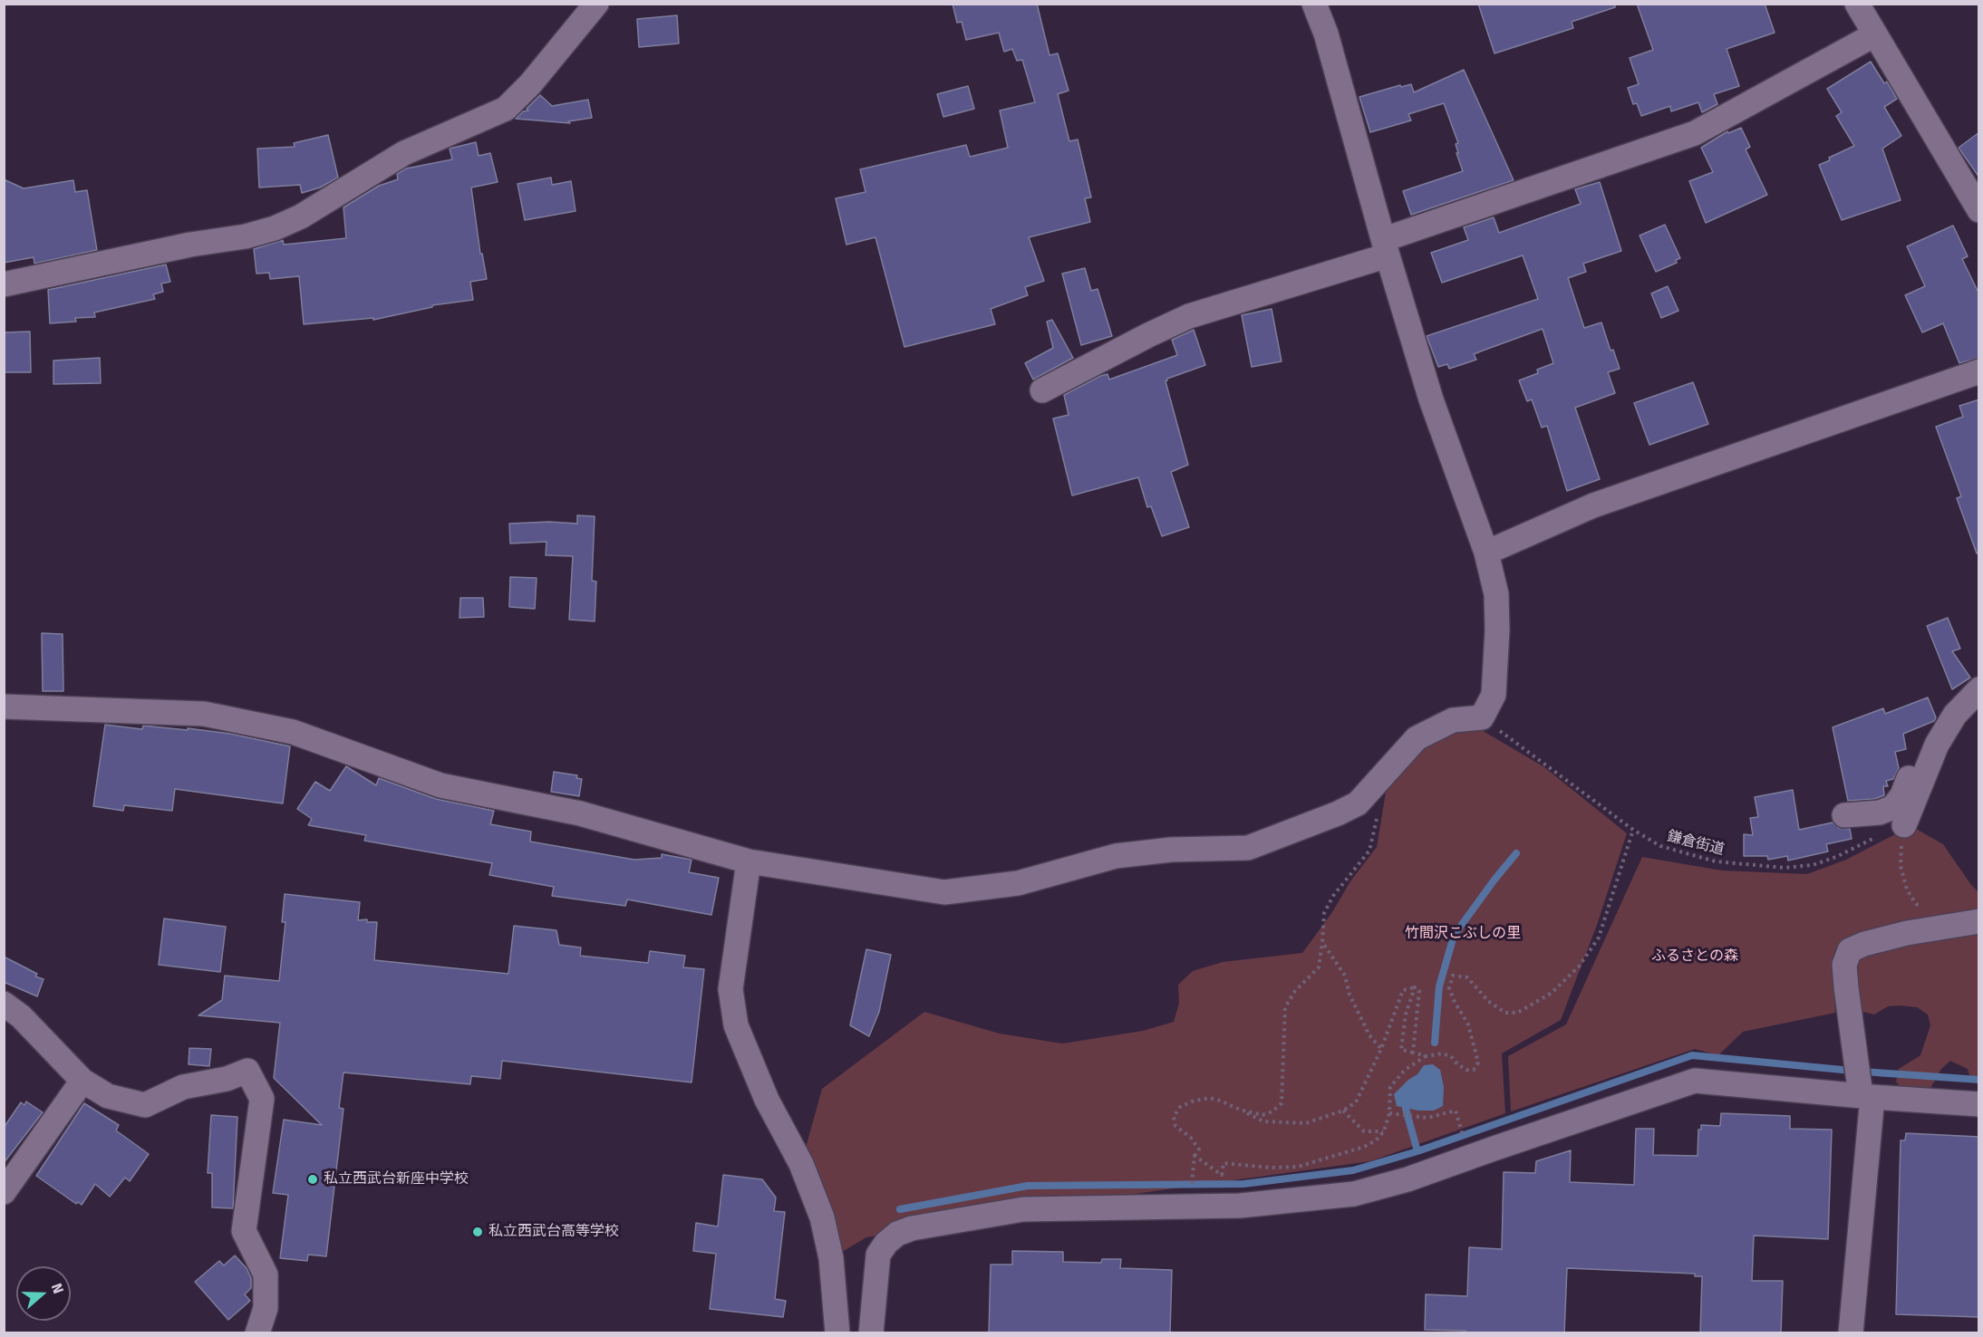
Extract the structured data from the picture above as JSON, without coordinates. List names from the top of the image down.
{
  "streets": {
    "path": ["鎌倉街道"]
  },
  "parks": ["竹間沢こぶしの里", "ふるさとの森"],
  "places": ["私立西武台新座中学校", "私立西武台高等学校"],
  "north": "right"
}
